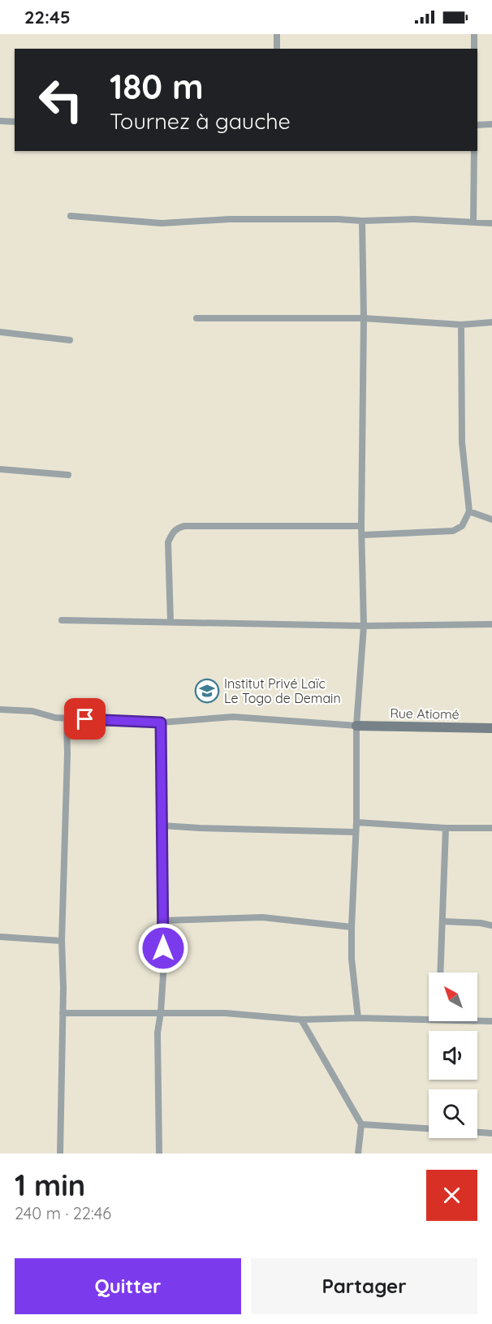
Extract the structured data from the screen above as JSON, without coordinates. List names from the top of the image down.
{
  "streets": {
    "street": ["Rue Atiomé"]
  },
  "places": {
    "school or university": ["Institut Privé Laïc Le Togo de Demain"]
  },
  "north": "top left",
  "page": {
    "status": "22:45",
    "turn": ["180 m", "Tournez à gauche"],
    "heading": ["1 min", "240 m · 22:46"],
    "buttons": ["Quitter", "Partager"]
  }
}
